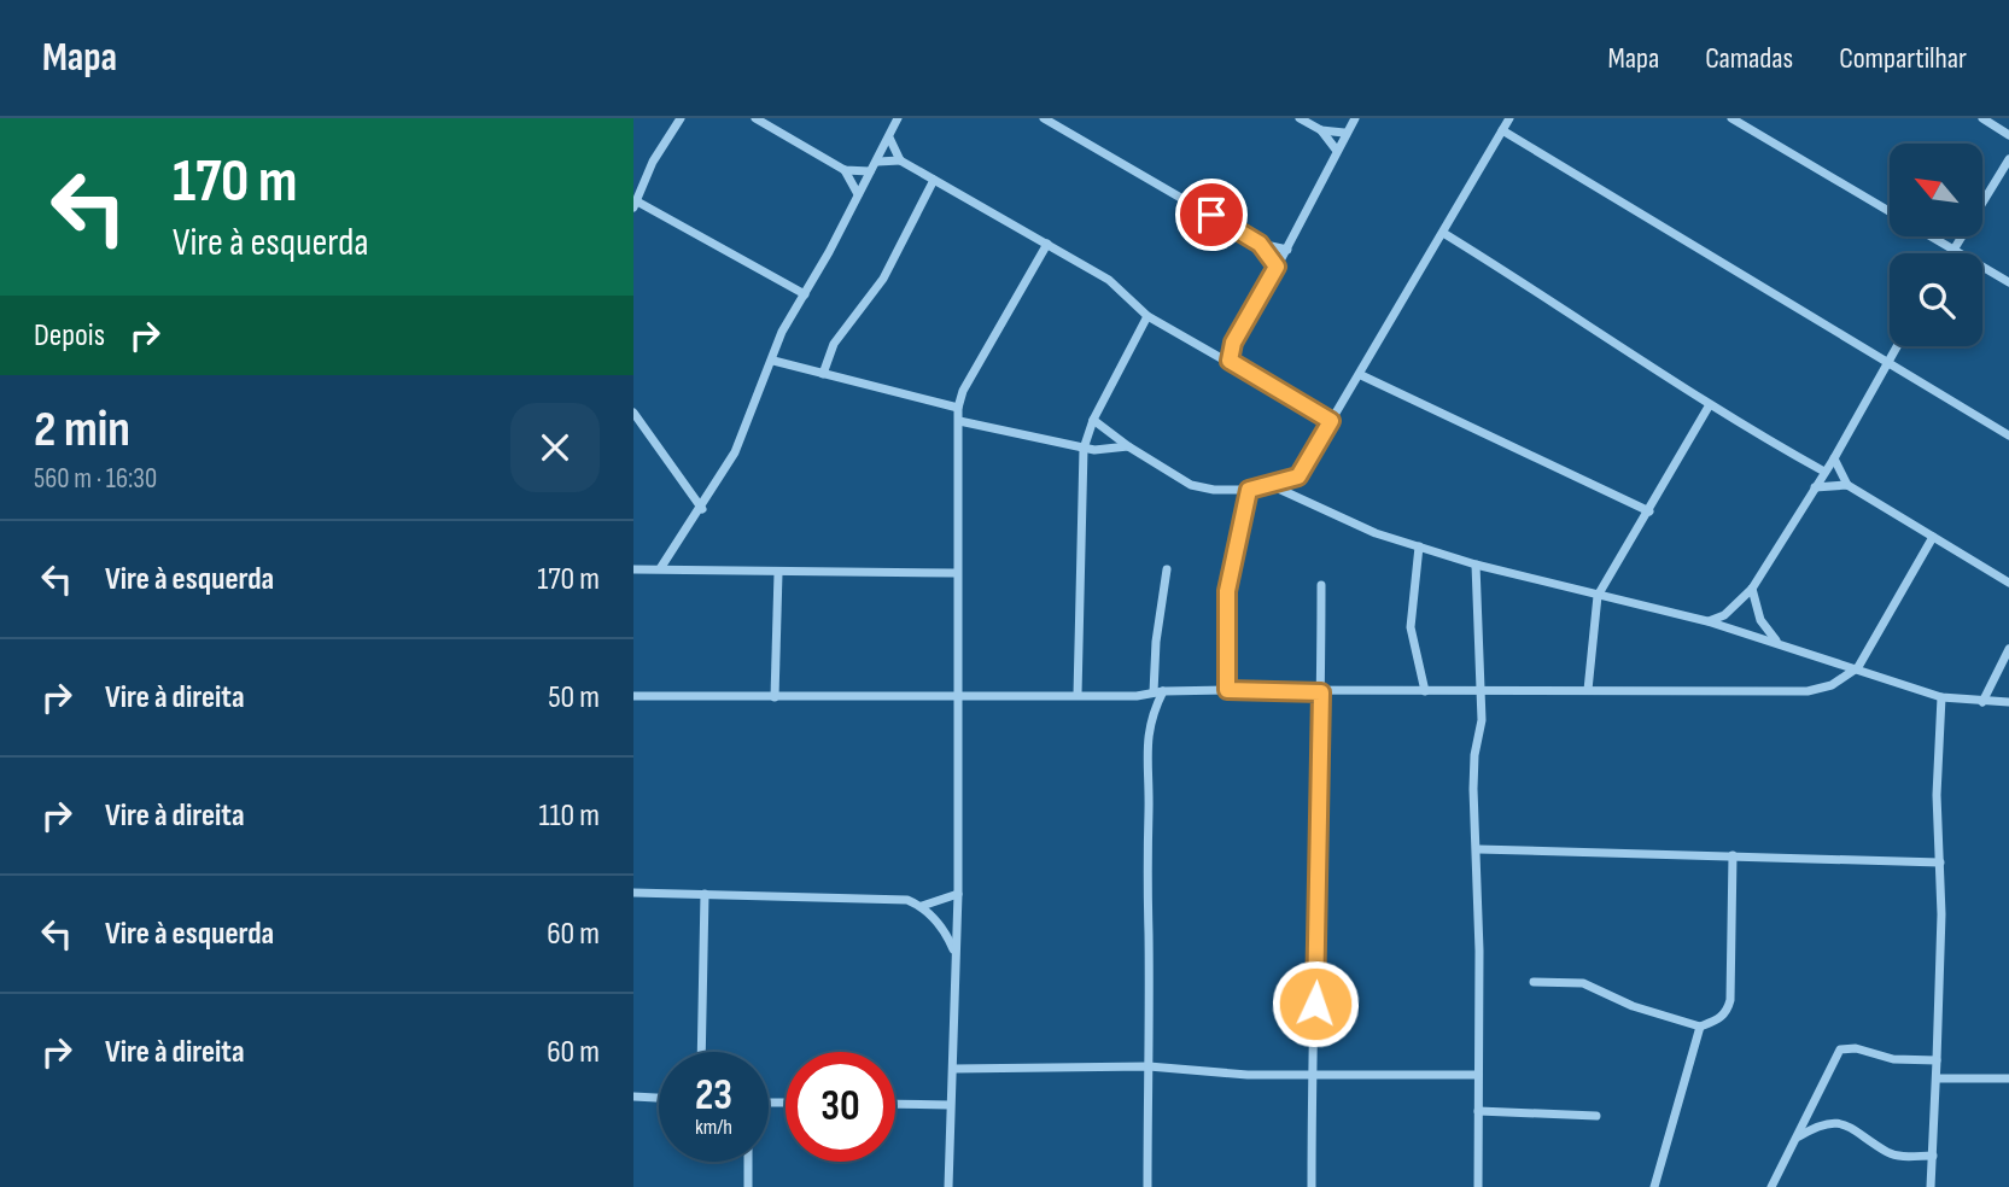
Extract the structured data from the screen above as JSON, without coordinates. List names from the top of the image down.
{
  "north": "top left",
  "page": {
    "header": "Mapa",
    "nav": ["Mapa", "Camadas", "Compartilhar"],
    "turn": ["170 m", "Vire à esquerda"],
    "then": "Depois",
    "heading": ["2 min", "560 m · 16:30"],
    "list": [
      {
        "name": "Vire à esquerda",
        "value": "170 m"
      },
      {
        "name": "Vire à direita",
        "value": "50 m"
      },
      {
        "name": "Vire à direita",
        "value": "110 m"
      },
      {
        "name": "Vire à esquerda",
        "value": "60 m"
      },
      {
        "name": "Vire à direita",
        "value": "60 m"
      }
    ],
    "speed": "23 km/h",
    "limit": "30"
  }
}
